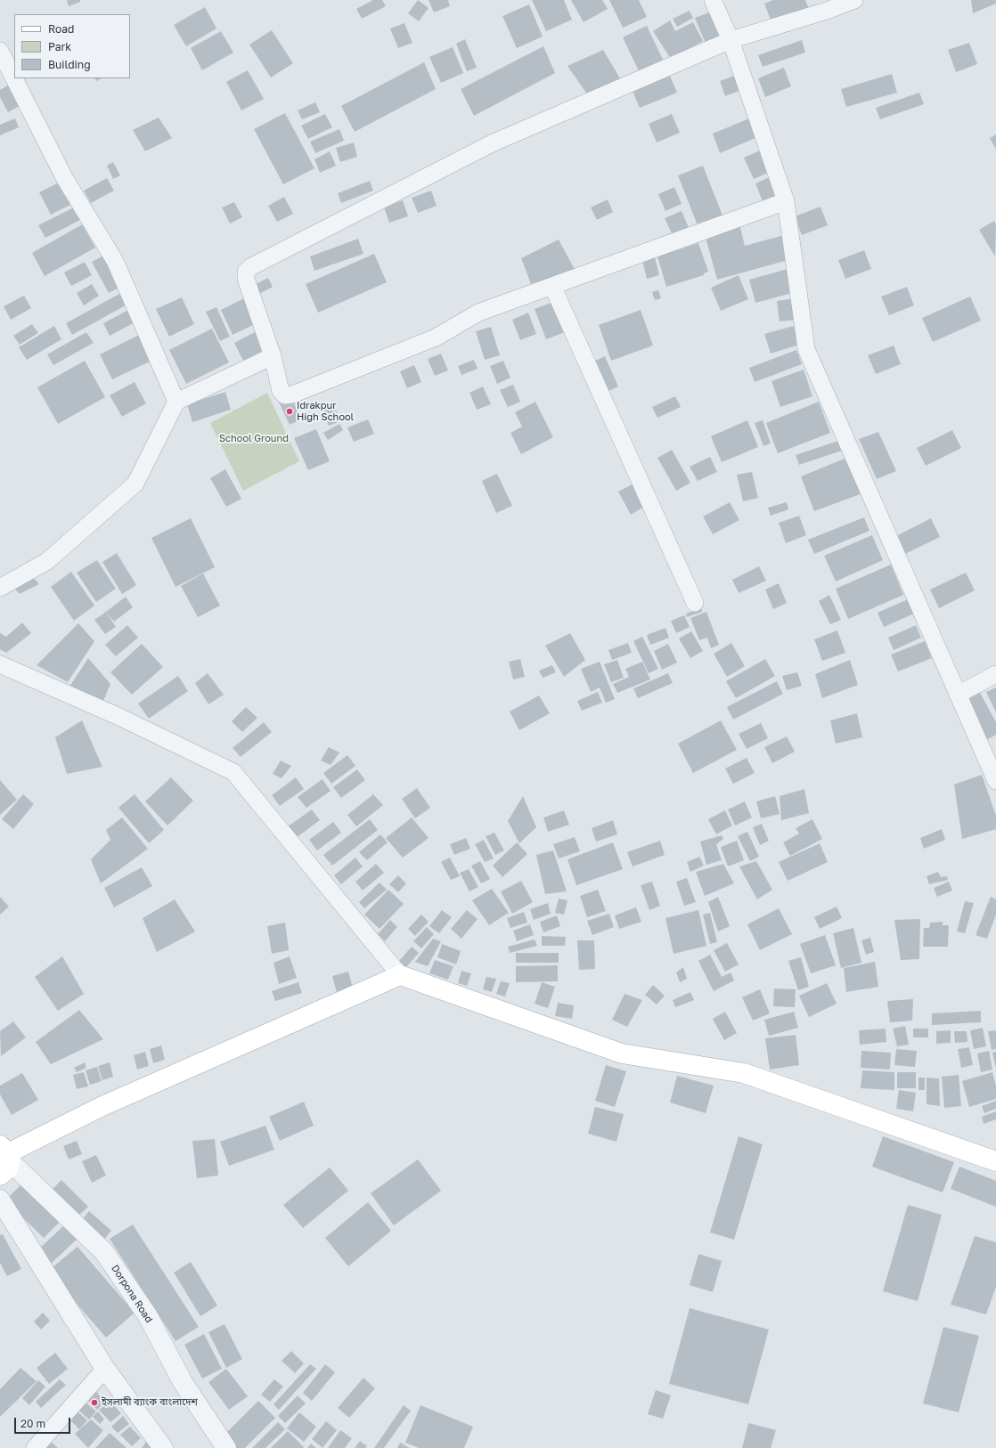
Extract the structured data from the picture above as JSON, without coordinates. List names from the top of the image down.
{
  "streets": {
    "street": ["Dorpona Road"]
  },
  "parks": ["School Ground"],
  "places": ["Idrakpur High School", "ইসলামী ব্যাংক বাংলাদেশ"],
  "legend": ["Road", "Park", "Building"],
  "scale_bar": "20 m"
}
